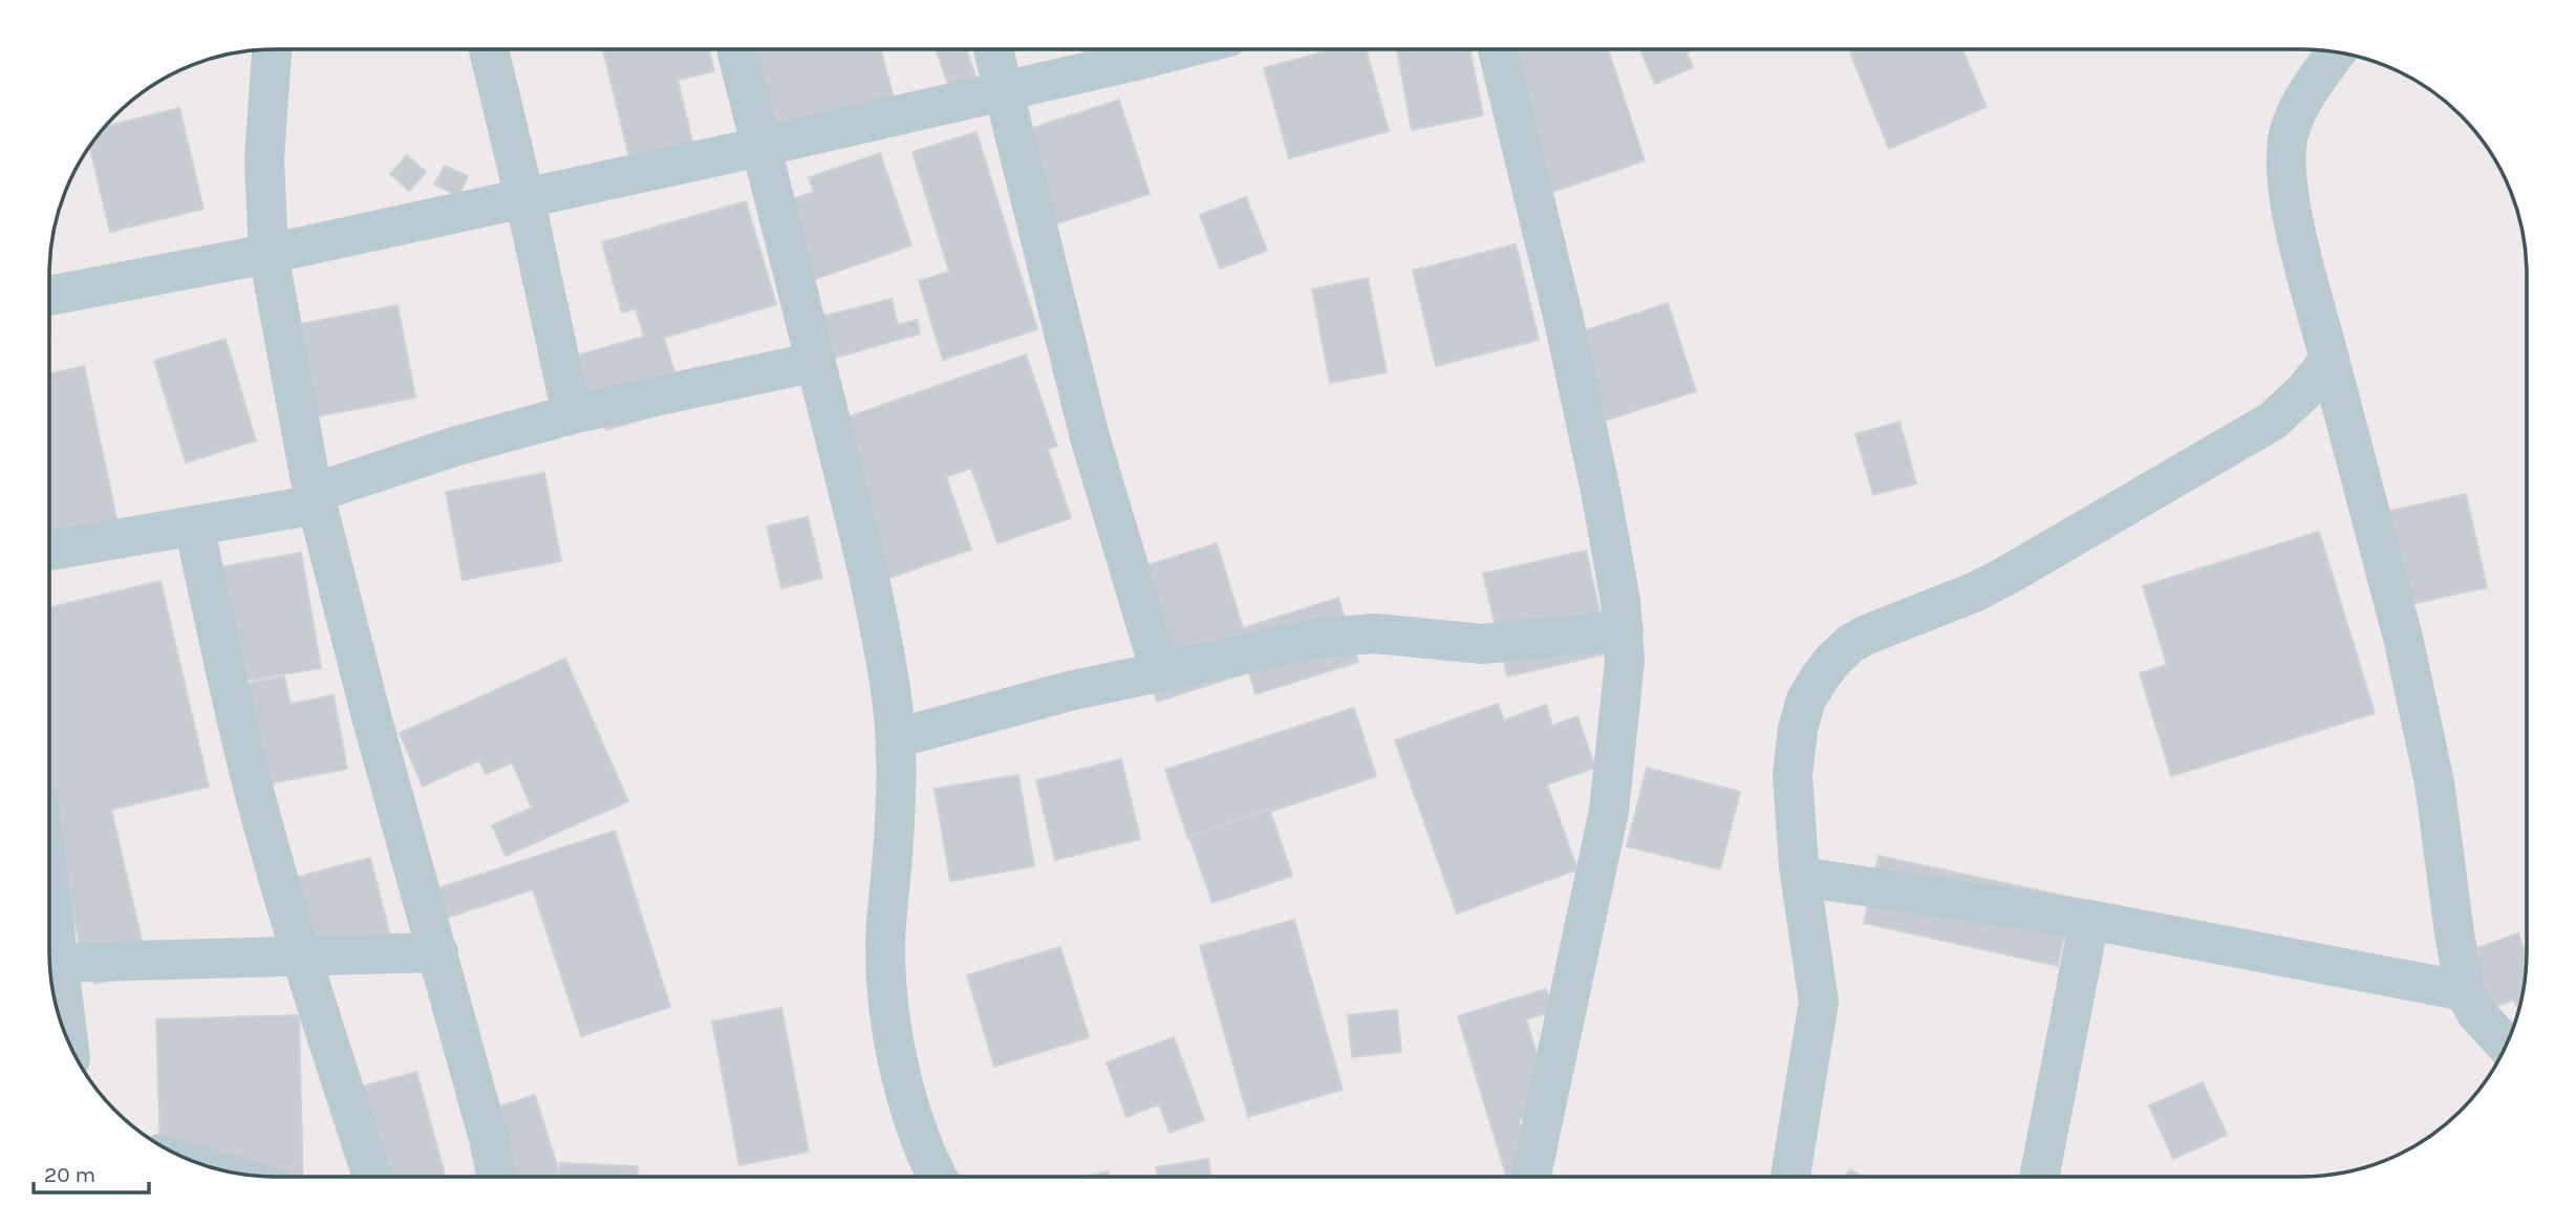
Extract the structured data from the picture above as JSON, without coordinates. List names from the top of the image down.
{
  "scale_bar": "20 m"
}
